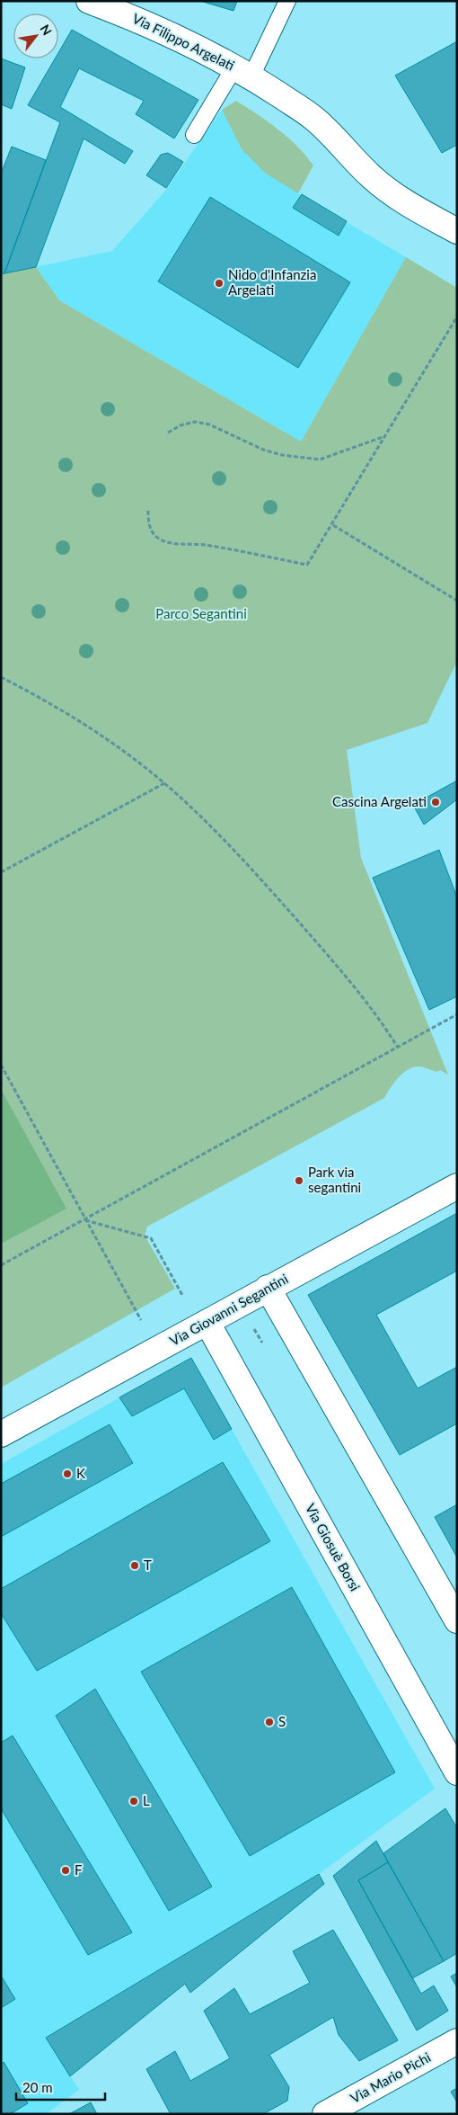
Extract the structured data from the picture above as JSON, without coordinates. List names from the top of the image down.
{
  "streets": {
    "street": [
      "Via Filippo Argelati",
      "Via Giovanni Segantini",
      "Via Giosuè Borsi",
      "Via Mario Pichi"
    ]
  },
  "crossings": [
    ["Via Giovanni Segantini", "Via Giosuè Borsi"]
  ],
  "parks": ["Parco Segantini"],
  "places": [
    "Nido d'Infanzia Argelati",
    "Cascina Argelati",
    "Park via segantini",
    "K",
    "T",
    "S",
    "L",
    "F"
  ],
  "scale_bar": "20 m",
  "north": "top right"
}
